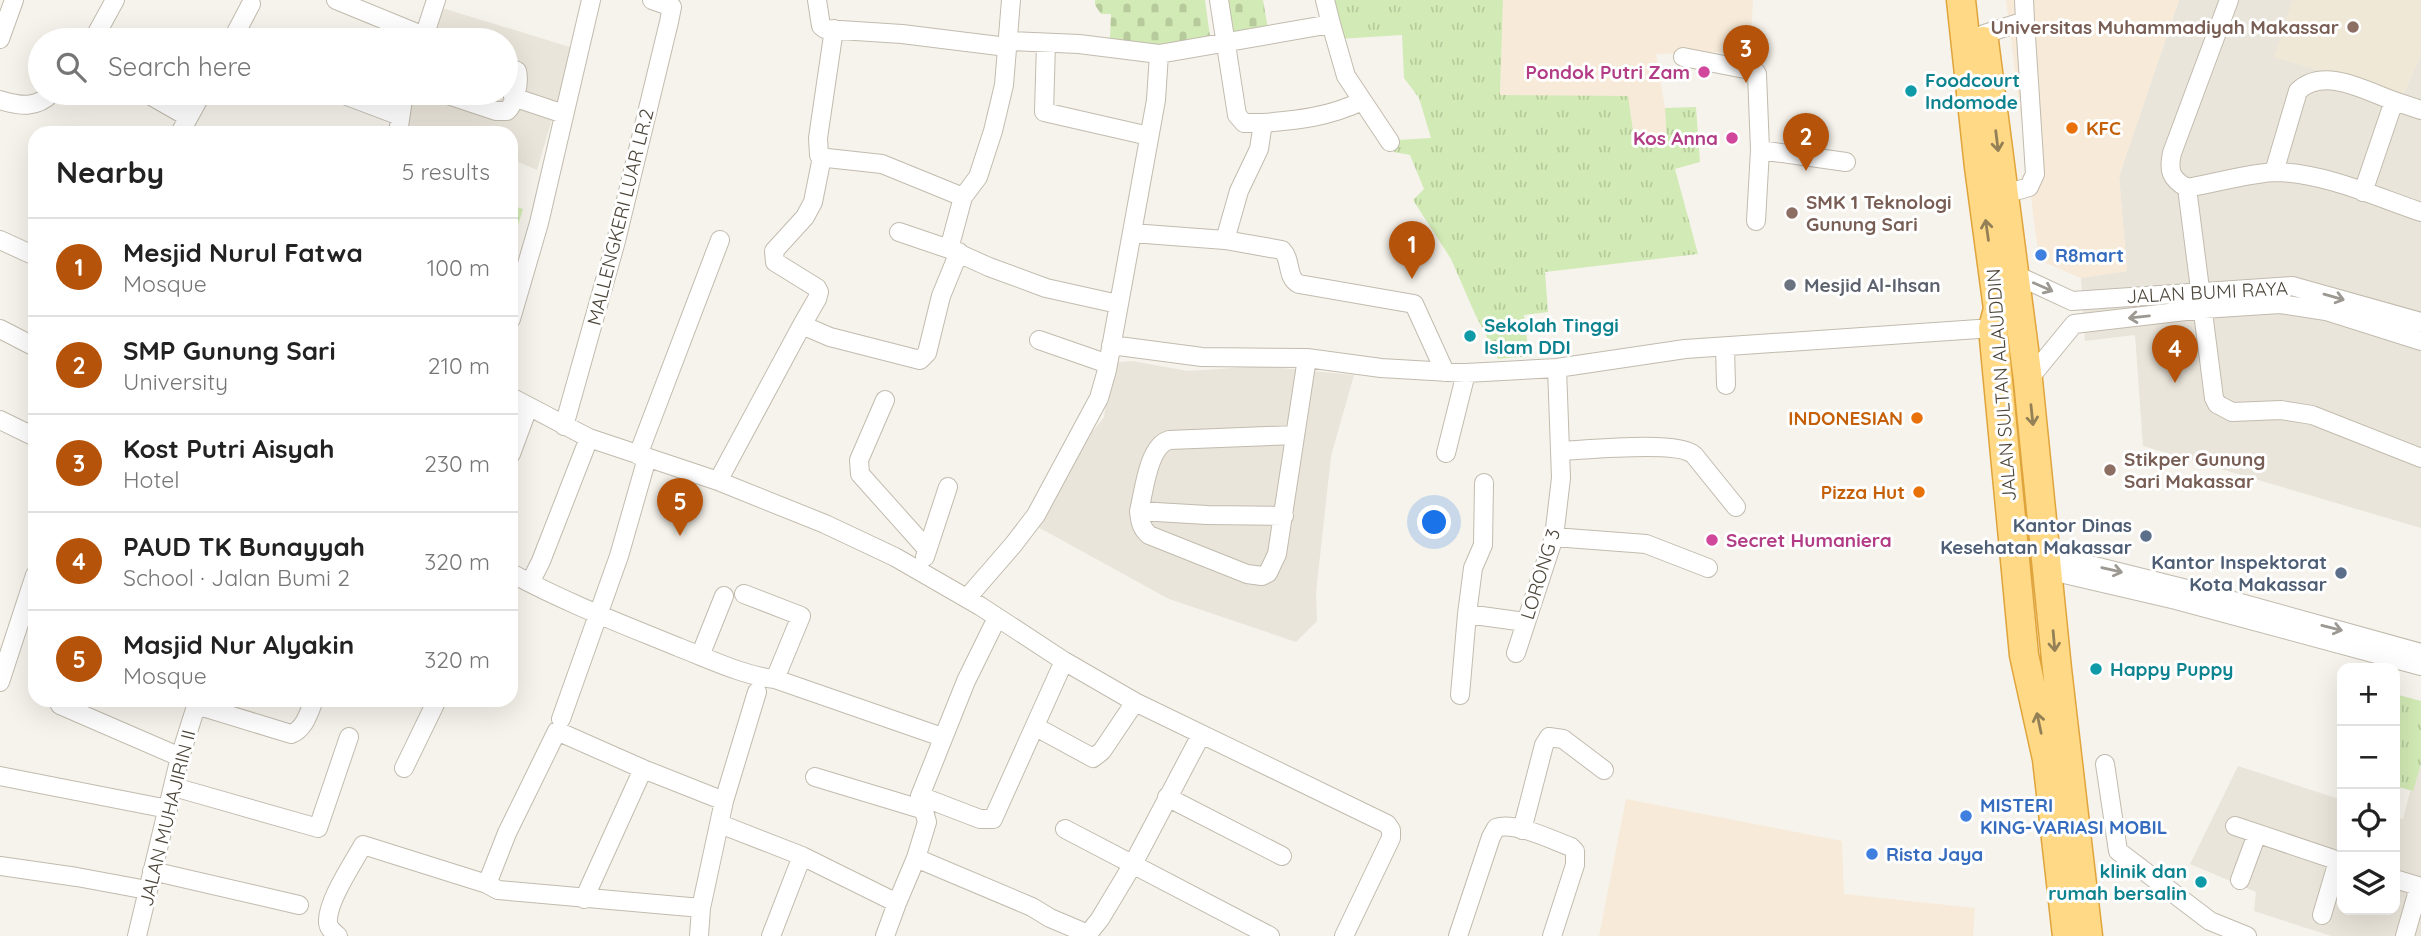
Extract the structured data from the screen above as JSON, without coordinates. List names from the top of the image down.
{
  "streets": {
    "highway": ["JALAN SULTAN ALAUDDIN"],
    "street": [
      "MALLENGKERI LUAR LR.2",
      "JALAN BUMI RAYA",
      "LORONG 3",
      "JALAN MUHAJIRIN II"
    ]
  },
  "crossings": [
    ["JALAN BUMI RAYA", "JALAN SULTAN ALAUDDIN"]
  ],
  "places": [
    "Universitas Muhammadiyah Makassar",
    "Pondok Putri Zam",
    "Foodcourt Indomode",
    "KFC",
    "Kos Anna",
    "SMK 1 Teknologi Gunung Sari",
    "R8mart",
    "Mesjid Al-Ihsan",
    "Sekolah Tinggi Islam DDI",
    "INDONESIAN",
    "Stikper Gunung Sari Makassar",
    "Pizza Hut",
    "Kantor Dinas Kesehatan Makassar",
    "Secret Humaniera",
    "Kantor Inspektorat Kota Makassar",
    "Happy Puppy",
    "MISTERI KING-VARIASI MOBIL",
    "Rista Jaya",
    "klinik dan rumah bersalin"
  ],
  "page": {
    "pins": [
      "3",
      "2",
      "1",
      "4",
      "5"
    ],
    "search": "Search here",
    "heading": ["Nearby", "5 results"],
    "list": [
      {
        "mark": "1",
        "name": "Mesjid Nurul Fatwa",
        "note": "Mosque",
        "value": "100 m"
      },
      {
        "mark": "2",
        "name": "SMP Gunung Sari",
        "note": "University",
        "value": "210 m"
      },
      {
        "mark": "3",
        "name": "Kost Putri Aisyah",
        "note": "Hotel",
        "value": "230 m"
      },
      {
        "mark": "4",
        "name": "PAUD TK Bunayyah",
        "note": "School · Jalan Bumi 2",
        "value": "320 m"
      },
      {
        "mark": "5",
        "name": "Masjid Nur Alyakin",
        "note": "Mosque",
        "value": "320 m"
      }
    ],
    "map_buttons": ["+", "−"]
  }
}
